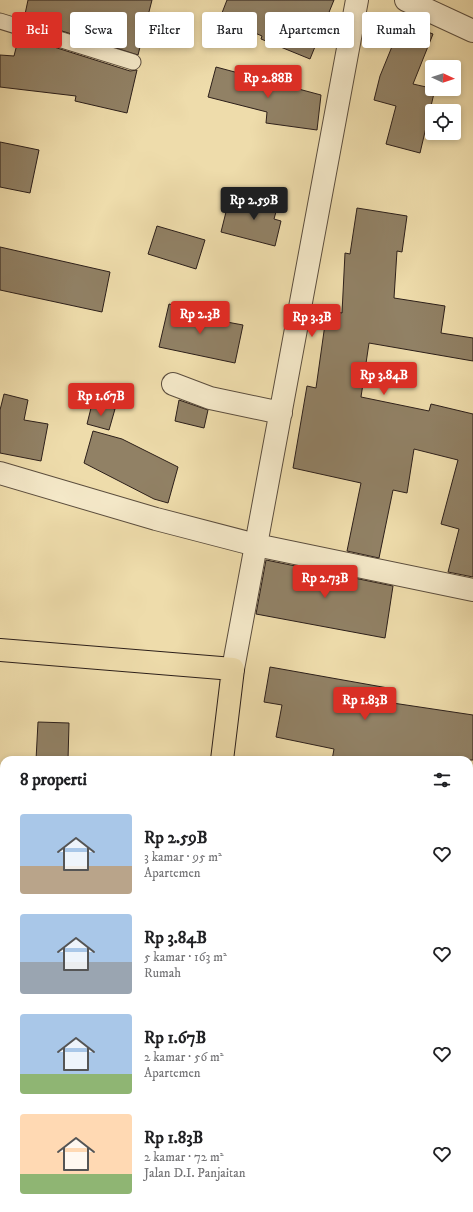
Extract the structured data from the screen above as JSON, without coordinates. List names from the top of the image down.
{
  "north": "right",
  "page": {
    "chip": [
      "Beli",
      "Sewa",
      "Filter",
      "Baru",
      "Apartemen",
      "Rumah"
    ],
    "price": [
      "Rp 2.88B",
      "Rp 2.59B",
      "Rp 2.3B",
      "Rp 3.3B",
      "Rp 3.84B",
      "Rp 1.67B",
      "Rp 2.73B",
      "Rp 1.83B"
    ],
    "heading": "8 properti",
    "list": [
      {
        "name": "Rp 2.59B",
        "note": "3 kamar · 95 m² · Apartemen"
      },
      {
        "name": "Rp 3.84B",
        "note": "5 kamar · 163 m² · Rumah"
      },
      {
        "name": "Rp 1.67B",
        "note": "2 kamar · 56 m² · Apartemen"
      },
      {
        "name": "Rp 1.83B",
        "note": "2 kamar · 72 m² · Jalan D.I. Panjaitan"
      }
    ]
  }
}
